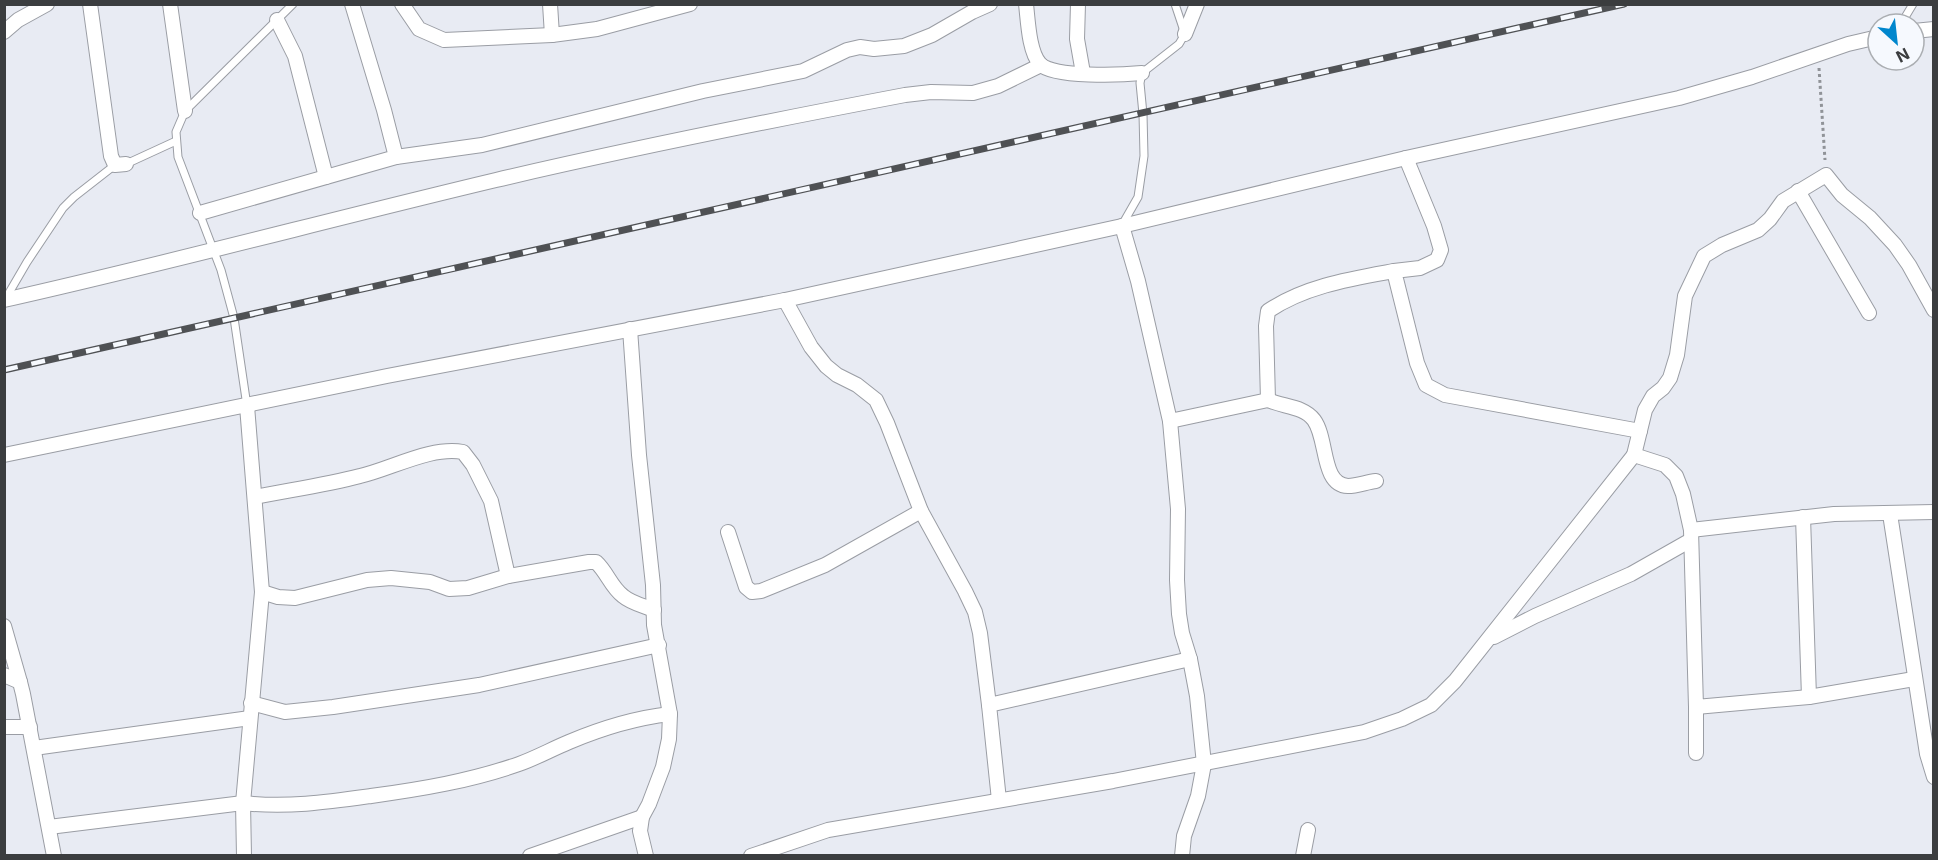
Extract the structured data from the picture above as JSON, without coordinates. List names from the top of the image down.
{
  "north": "bottom right"
}
